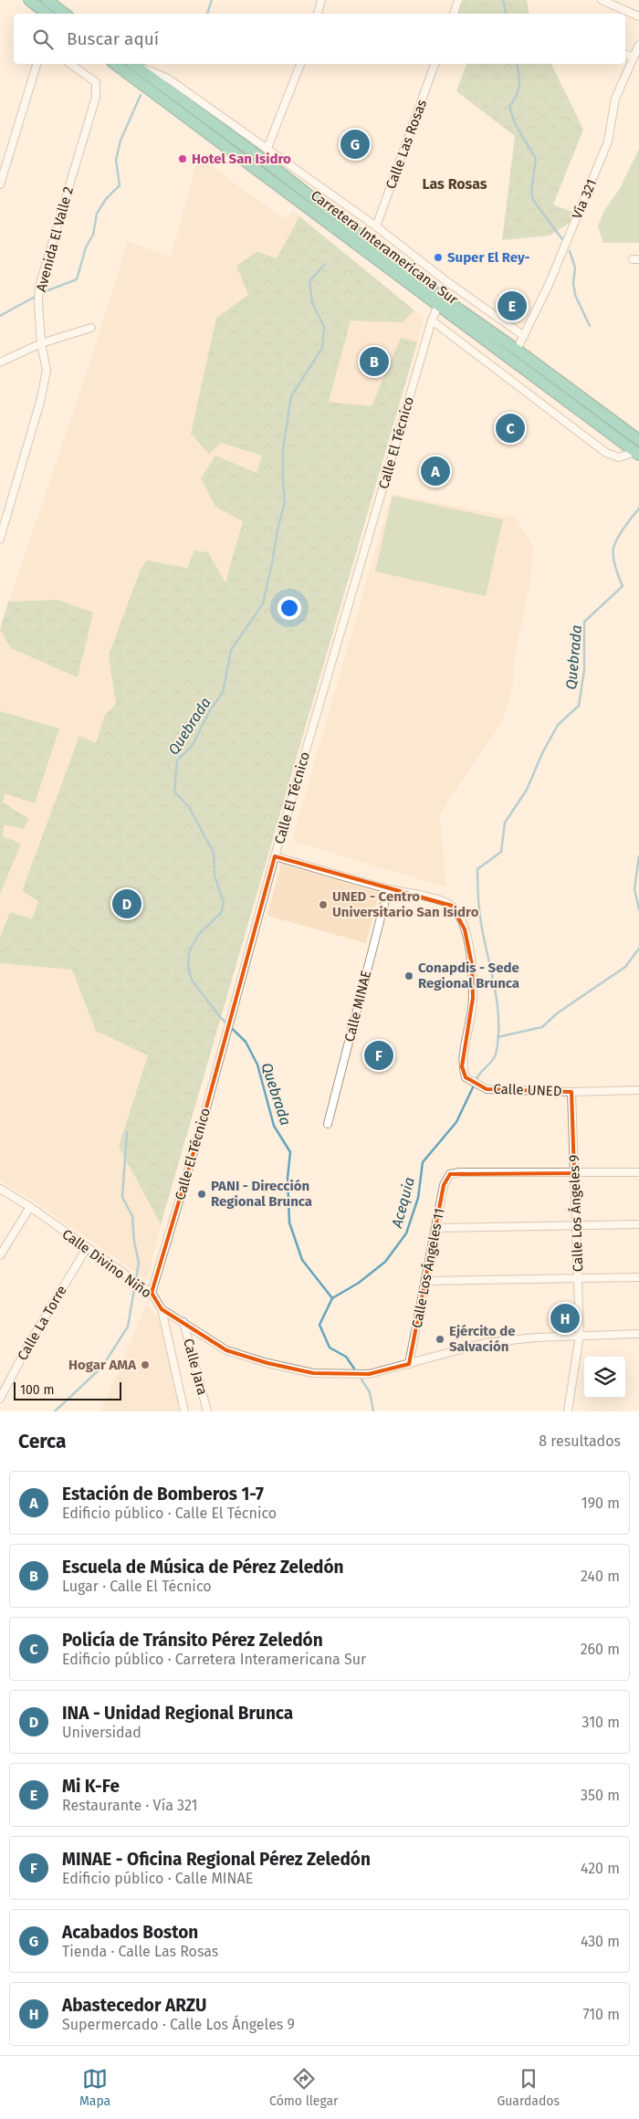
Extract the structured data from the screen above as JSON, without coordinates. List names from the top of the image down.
{
  "streets": {
    "highway": ["Carretera Interamericana Sur"],
    "street": [
      "Calle Las Rosas",
      "Vía 321",
      "Avenida El Valle 2",
      "Calle El Técnico",
      "Calle MINAE",
      "Calle UNED",
      "Calle Los Ángeles 9",
      "Calle Divino Niño",
      "Calle Los Ángeles 11",
      "Calle La Torre",
      "Calle Jara"
    ]
  },
  "crossings": [
    ["Vía 321", "Carretera Interamericana Sur"],
    ["Carretera Interamericana Sur", "Calle El Técnico"],
    ["Calle El Técnico", "Calle UNED"],
    ["Calle El Técnico", "Calle Divino Niño"],
    ["Calle MINAE", "Calle UNED"],
    ["Calle UNED", "Calle Los Ángeles 9"],
    ["Calle Los Ángeles 9", "Calle Divino Niño"],
    ["Calle Los Ángeles 9", "Calle Los Ángeles 11"],
    ["Calle Divino Niño", "Calle Los Ángeles 11"],
    ["Calle Divino Niño", "Calle La Torre"],
    ["Calle Divino Niño", "Calle Jara"]
  ],
  "districts": ["Las Rosas"],
  "water": ["Quebrada", "Acequia"],
  "places": [
    "Hotel San Isidro",
    "Super El Rey-",
    "UNED - Centro Universitario San Isidro",
    "Conapdis - Sede Regional Brunca",
    "PANI - Dirección Regional Brunca",
    "Ejército de Salvación",
    "Hogar AMA"
  ],
  "scale_bar": "100 m",
  "page": {
    "search": "Buscar aquí",
    "pins": [
      "G",
      "E",
      "B",
      "C",
      "A",
      "D",
      "F",
      "H"
    ],
    "scale": "100 m",
    "heading": ["Cerca", "8 resultados"],
    "list": [
      {
        "mark": "A",
        "name": "Estación de Bomberos 1-7",
        "note": "Edificio público · Calle El Técnico",
        "value": "190 m"
      },
      {
        "mark": "B",
        "name": "Escuela de Música de Pérez Zeledón",
        "note": "Lugar · Calle El Técnico",
        "value": "240 m"
      },
      {
        "mark": "C",
        "name": "Policía de Tránsito Pérez Zeledón",
        "note": "Edificio público · Carretera Interamericana Sur",
        "value": "260 m"
      },
      {
        "mark": "D",
        "name": "INA - Unidad Regional Brunca",
        "note": "Universidad",
        "value": "310 m"
      },
      {
        "mark": "E",
        "name": "Mi K-Fe",
        "note": "Restaurante · Vía 321",
        "value": "350 m"
      },
      {
        "mark": "F",
        "name": "MINAE - Oficina Regional Pérez Zeledón",
        "note": "Edificio público · Calle MINAE",
        "value": "420 m"
      },
      {
        "mark": "G",
        "name": "Acabados Boston",
        "note": "Tienda · Calle Las Rosas",
        "value": "430 m"
      },
      {
        "mark": "H",
        "name": "Abastecedor ARZU",
        "note": "Supermercado · Calle Los Ángeles 9",
        "value": "710 m"
      }
    ],
    "nav": ["Mapa", "Cómo llegar", "Guardados"]
  }
}
